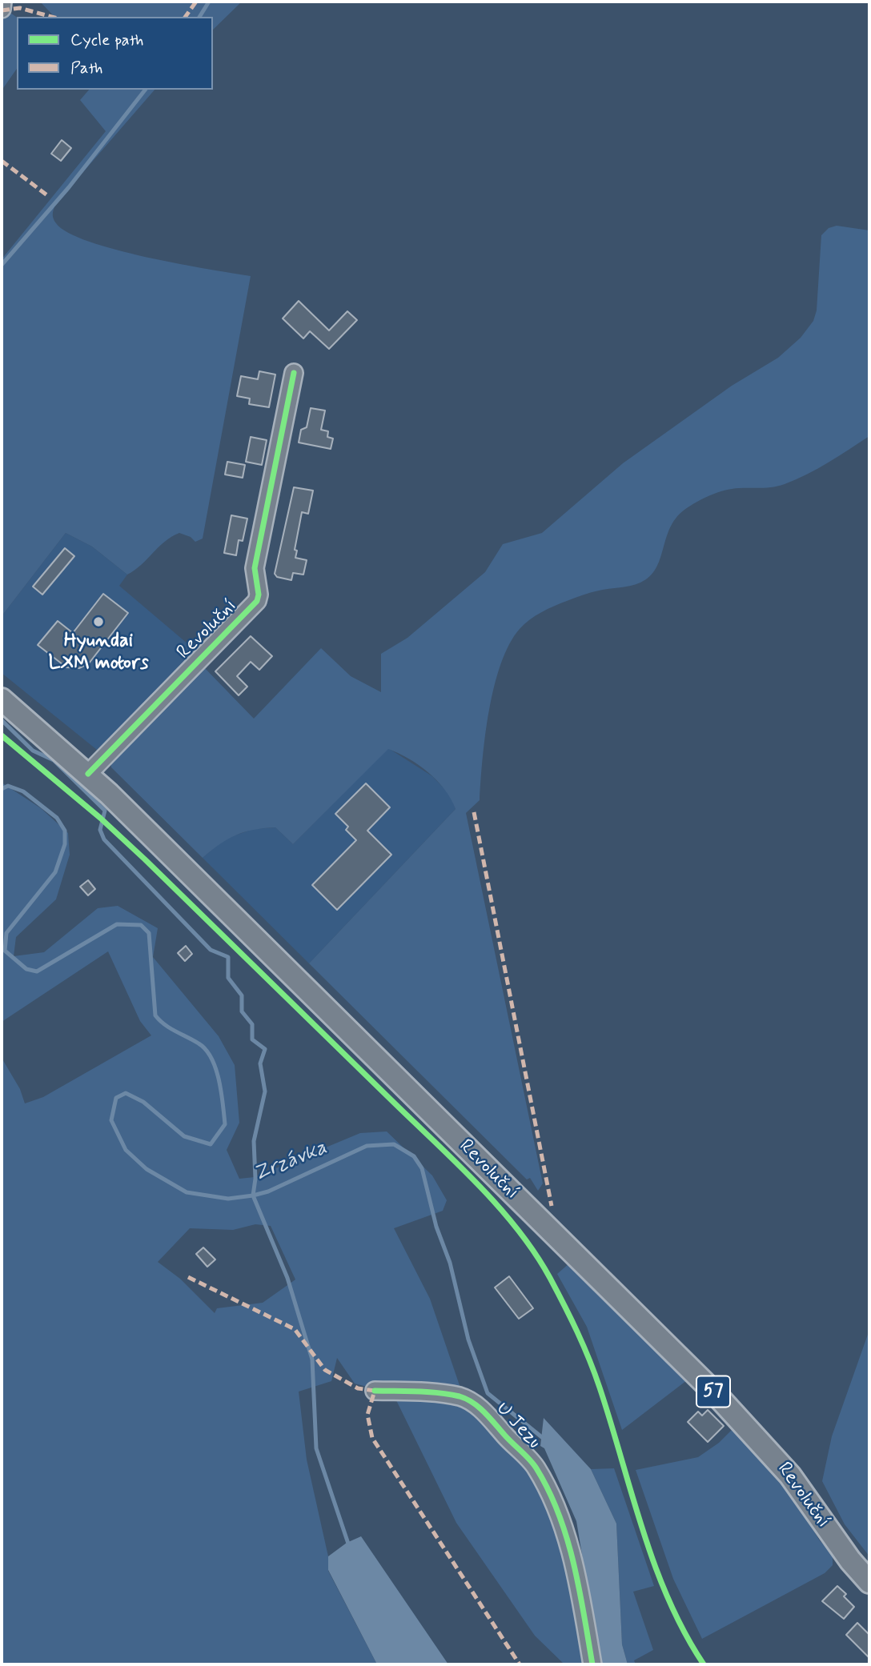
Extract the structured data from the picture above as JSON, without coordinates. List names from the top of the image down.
{
  "streets": {
    "main road": ["Revoluční", "57"],
    "street": ["U Jezu"]
  },
  "water": ["Zrzávka"],
  "places": ["Hyundai LXM motors"],
  "legend": ["Cycle path", "Path"]
}
